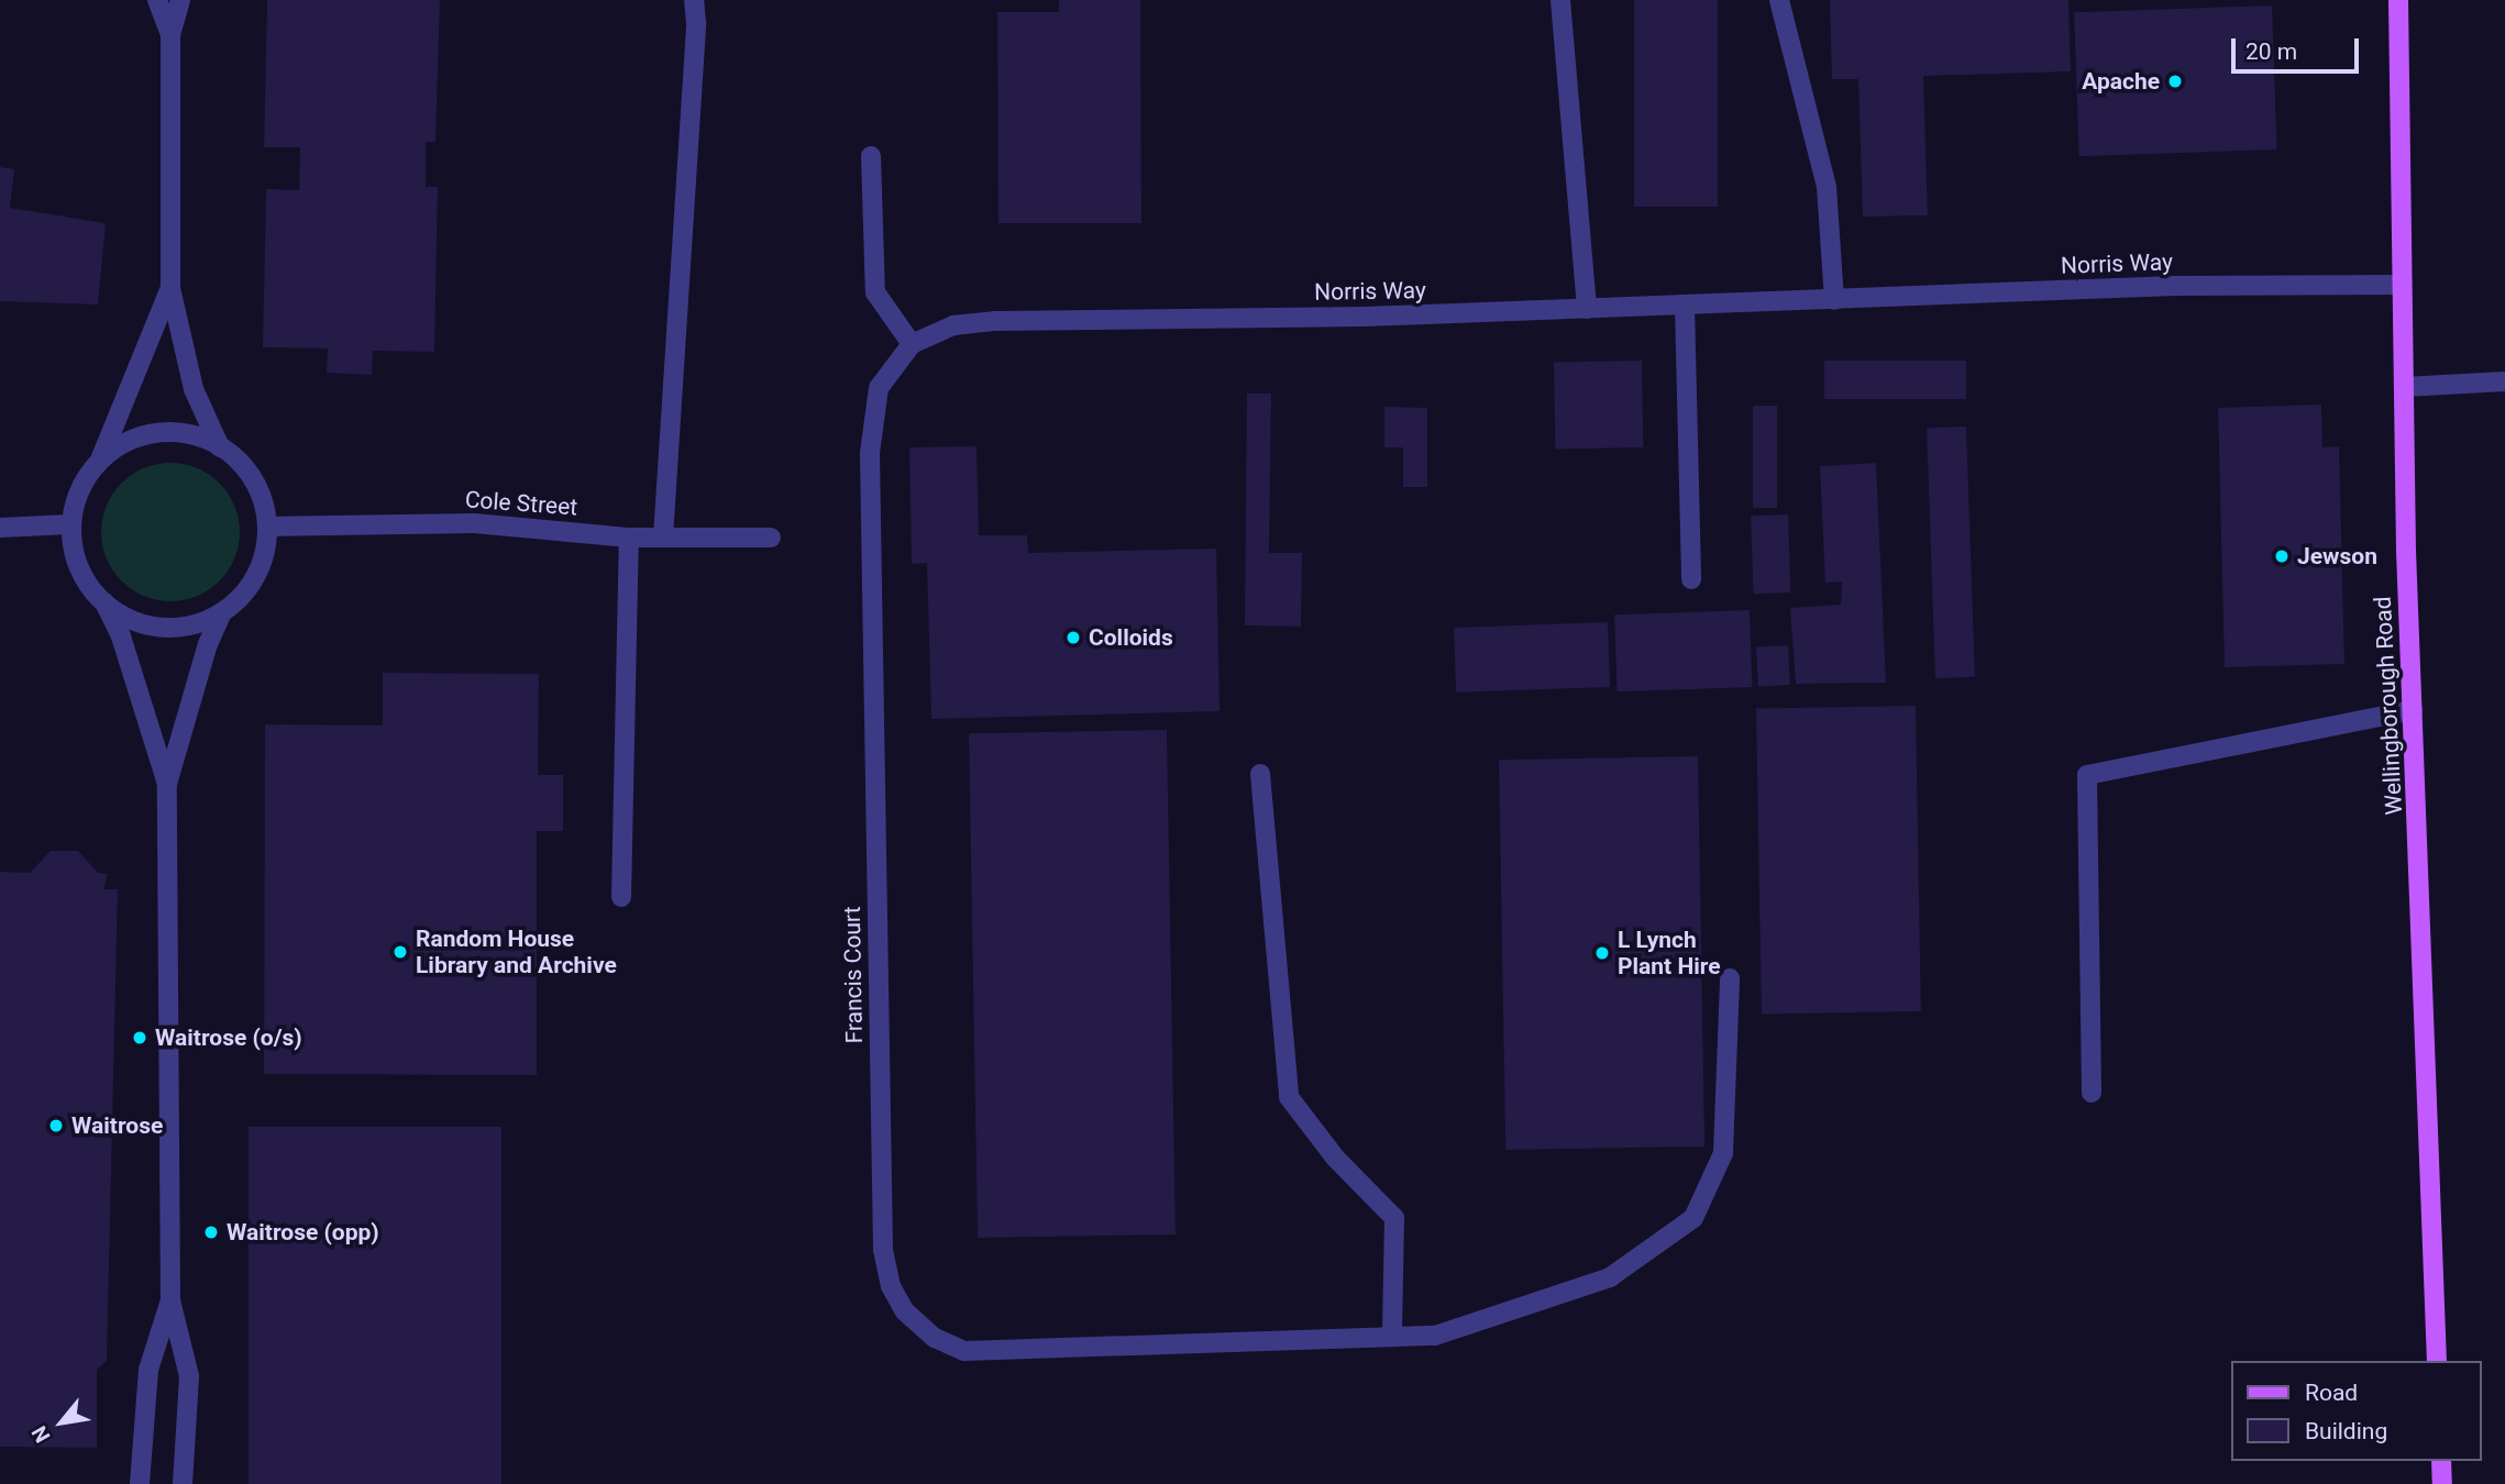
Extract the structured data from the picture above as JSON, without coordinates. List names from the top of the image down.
{
  "streets": {
    "main road": ["Wellingborough Road"],
    "street": ["Norris Way", "Cole Street", "Francis Court"]
  },
  "crossings": [
    ["Norris Way", "Wellingborough Road"],
    ["Norris Way", "Francis Court"]
  ],
  "places": [
    "Apache",
    "Jewson",
    "Colloids",
    "Random House Library and Archive",
    "L Lynch Plant Hire",
    "Waitrose (o/s)",
    "Waitrose",
    "Waitrose (opp)"
  ],
  "legend": ["Road", "Building"],
  "scale_bar": "20 m",
  "north": "bottom left"
}
